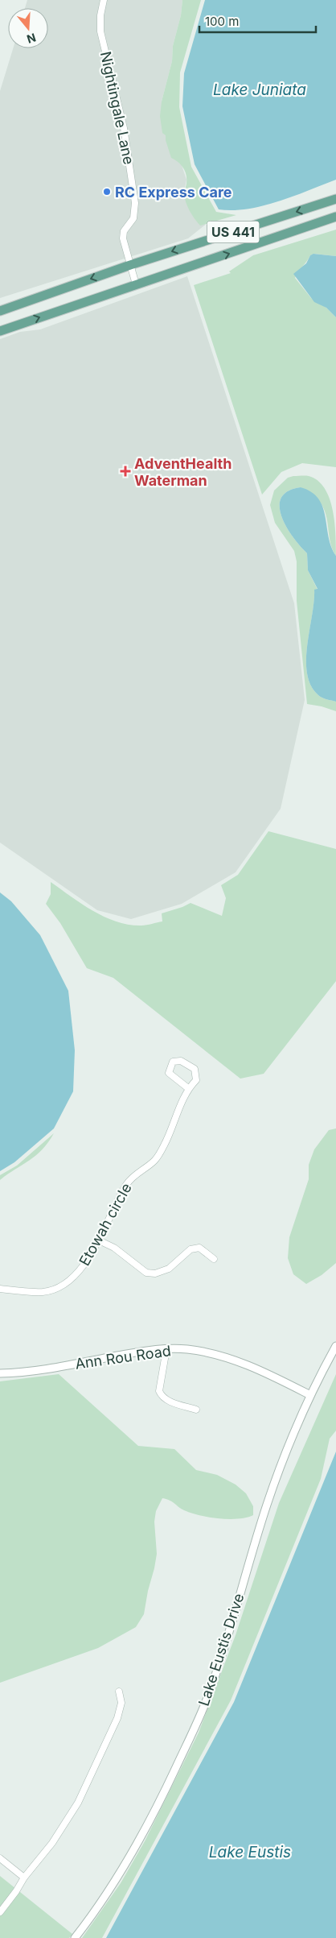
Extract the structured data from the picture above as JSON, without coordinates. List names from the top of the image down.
{
  "streets": {
    "main road": ["US 441"],
    "street": [
      "Nightingale Lane",
      "Etowah circle",
      "Ann Rou Road",
      "Lake Eustis Drive"
    ]
  },
  "crossings": [
    ["Nightingale Lane", "US 441"],
    ["Ann Rou Road", "Lake Eustis Drive"]
  ],
  "water": ["Lake Juniata", "Lake Eustis"],
  "places": {
    "other": ["RC Express Care"],
    "health": ["AdventHealth Waterman"]
  },
  "scale_bar": "100 m",
  "north": "bottom"
}
